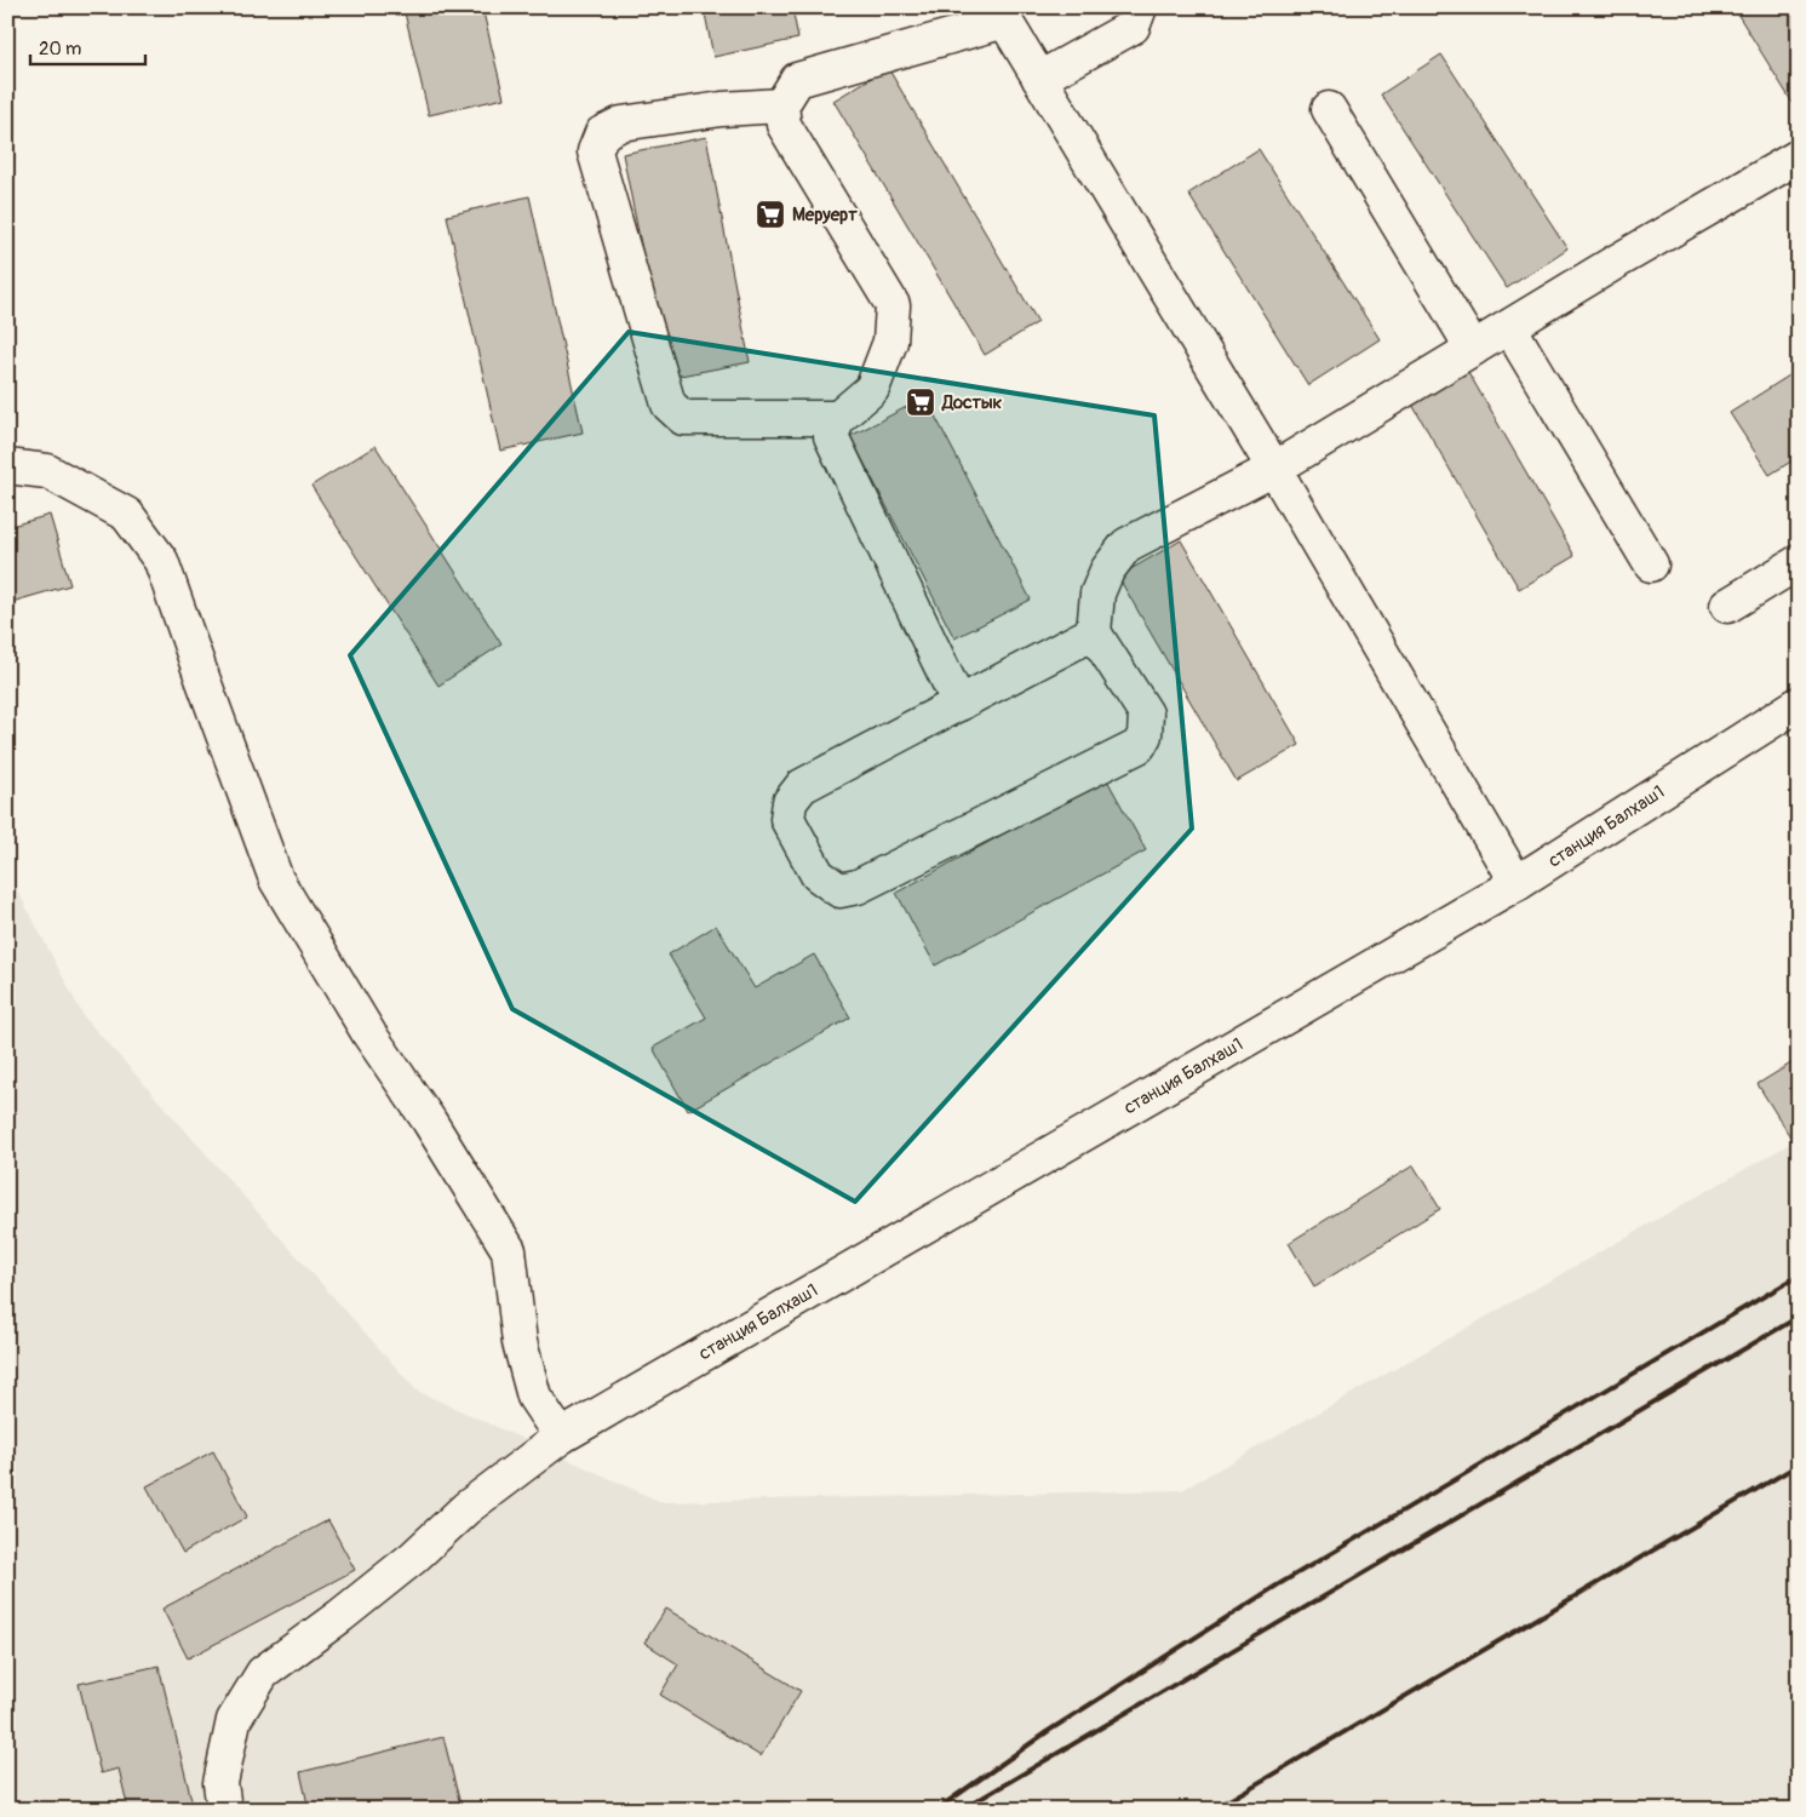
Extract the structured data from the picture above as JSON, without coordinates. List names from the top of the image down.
{
  "streets": {
    "street": ["станция Балхаш1"]
  },
  "places": {
    "supermarket": ["Меруерт", "Достык"]
  },
  "scale_bar": "20 m"
}
